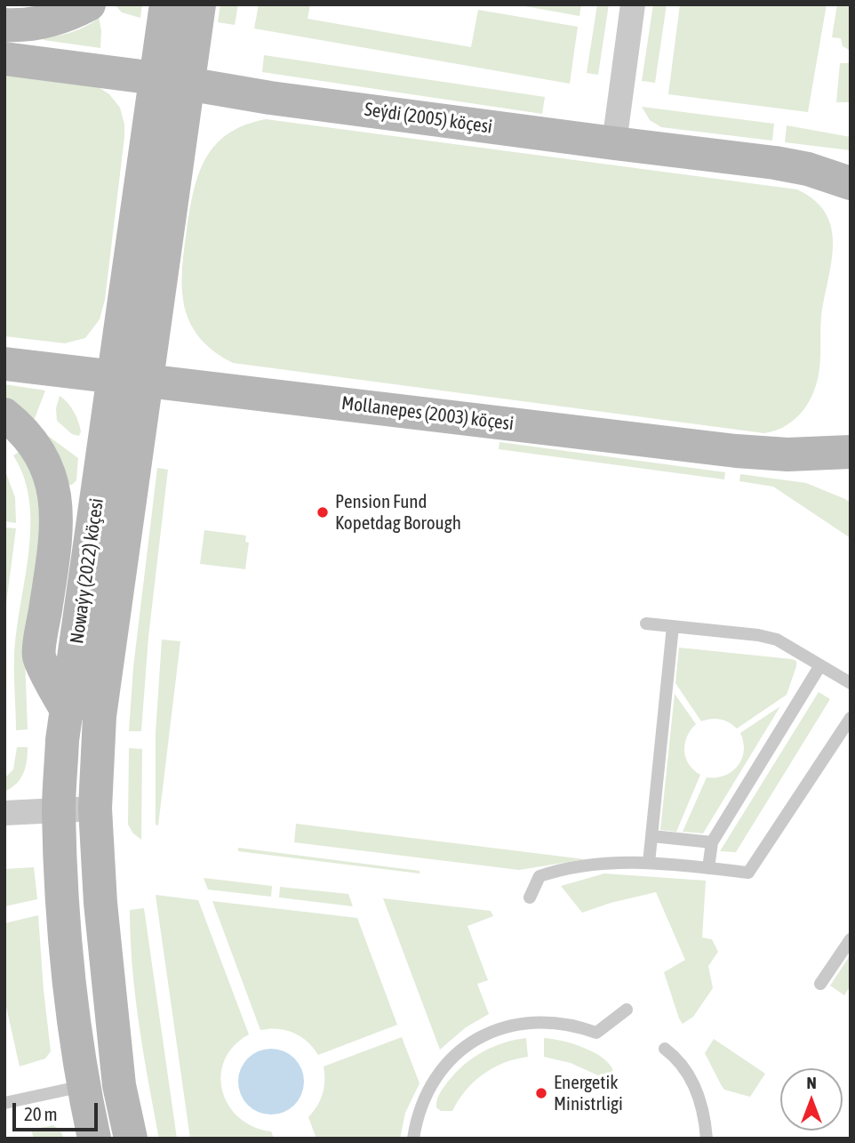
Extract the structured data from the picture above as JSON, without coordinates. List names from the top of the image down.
{
  "streets": {
    "main road": ["Seýdi (2005) köçesi", "Mollanepes (2003) köçesi", "Nowaýy (2022) köçesi"]
  },
  "crossings": [
    ["Seýdi (2005) köçesi", "Nowaýy (2022) köçesi"],
    ["Mollanepes (2003) köçesi", "Nowaýy (2022) köçesi"]
  ],
  "places": ["Pension Fund Kopetdag Borough", "Energetik Ministrligi"],
  "scale_bar": "20 m",
  "north": "top"
}
